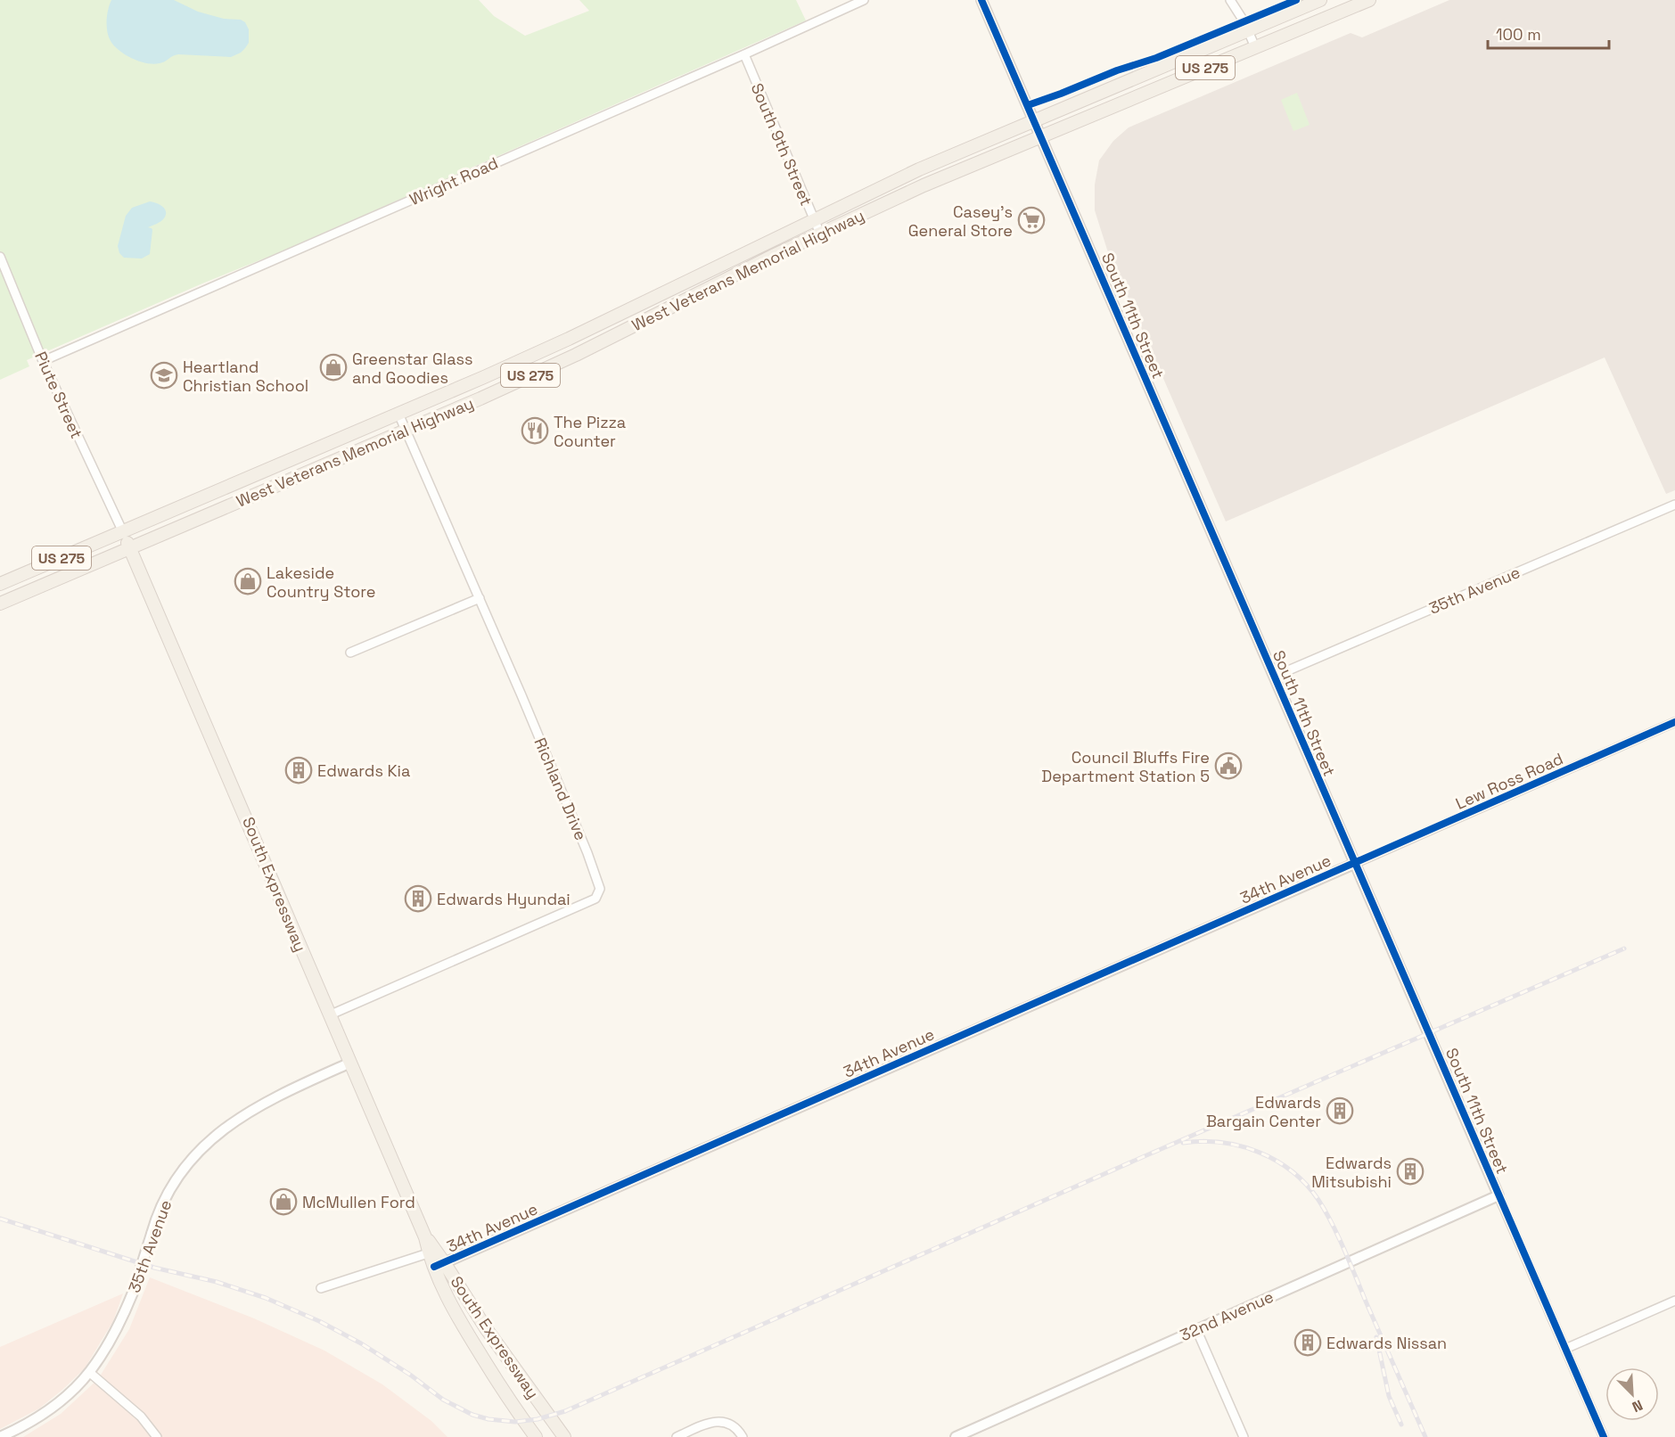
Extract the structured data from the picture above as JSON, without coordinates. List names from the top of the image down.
{
  "streets": {
    "main road": ["US 275", "West Veterans Memorial Highway", "South Expressway"],
    "street": [
      "South 9th Street",
      "Wright Road",
      "South 11th Street",
      "Piute Street",
      "35th Avenue",
      "Lew Ross Road",
      "Richland Drive",
      "34th Avenue",
      "32nd Avenue"
    ]
  },
  "crossings": [
    ["US 275", "West Veterans Memorial Highway"],
    ["US 275", "Piute Street"],
    ["US 275", "South Expressway"],
    ["South 9th Street", "Wright Road"],
    ["South 9th Street", "West Veterans Memorial Highway"],
    ["Wright Road", "Piute Street"],
    ["West Veterans Memorial Highway", "South 11th Street"],
    ["West Veterans Memorial Highway", "Piute Street"],
    ["West Veterans Memorial Highway", "Richland Drive"],
    ["West Veterans Memorial Highway", "South Expressway"],
    ["South 11th Street", "35th Avenue"],
    ["South 11th Street", "Lew Ross Road"],
    ["South 11th Street", "34th Avenue"],
    ["South 11th Street", "32nd Avenue"],
    ["Piute Street", "South Expressway"],
    ["35th Avenue", "South Expressway"],
    ["Lew Ross Road", "34th Avenue"],
    ["Richland Drive", "South Expressway"],
    ["34th Avenue", "South Expressway"]
  ],
  "places": {
    "supermarket": ["Casey's General Store"],
    "shop": ["Greenstar Glass and Goodies", "Lakeside Country Store", "McMullen Ford"],
    "school or university": ["Heartland Christian School"],
    "restaurant": ["The Pizza Counter"],
    "public building": ["Council Bluffs Fire Department Station 5"],
    "building": [
      "Edwards Kia",
      "Edwards Hyundai",
      "Edwards Bargain Center",
      "Edwards Mitsubishi",
      "Edwards Nissan"
    ]
  },
  "scale_bar": "100 m",
  "north": "bottom right"
}
